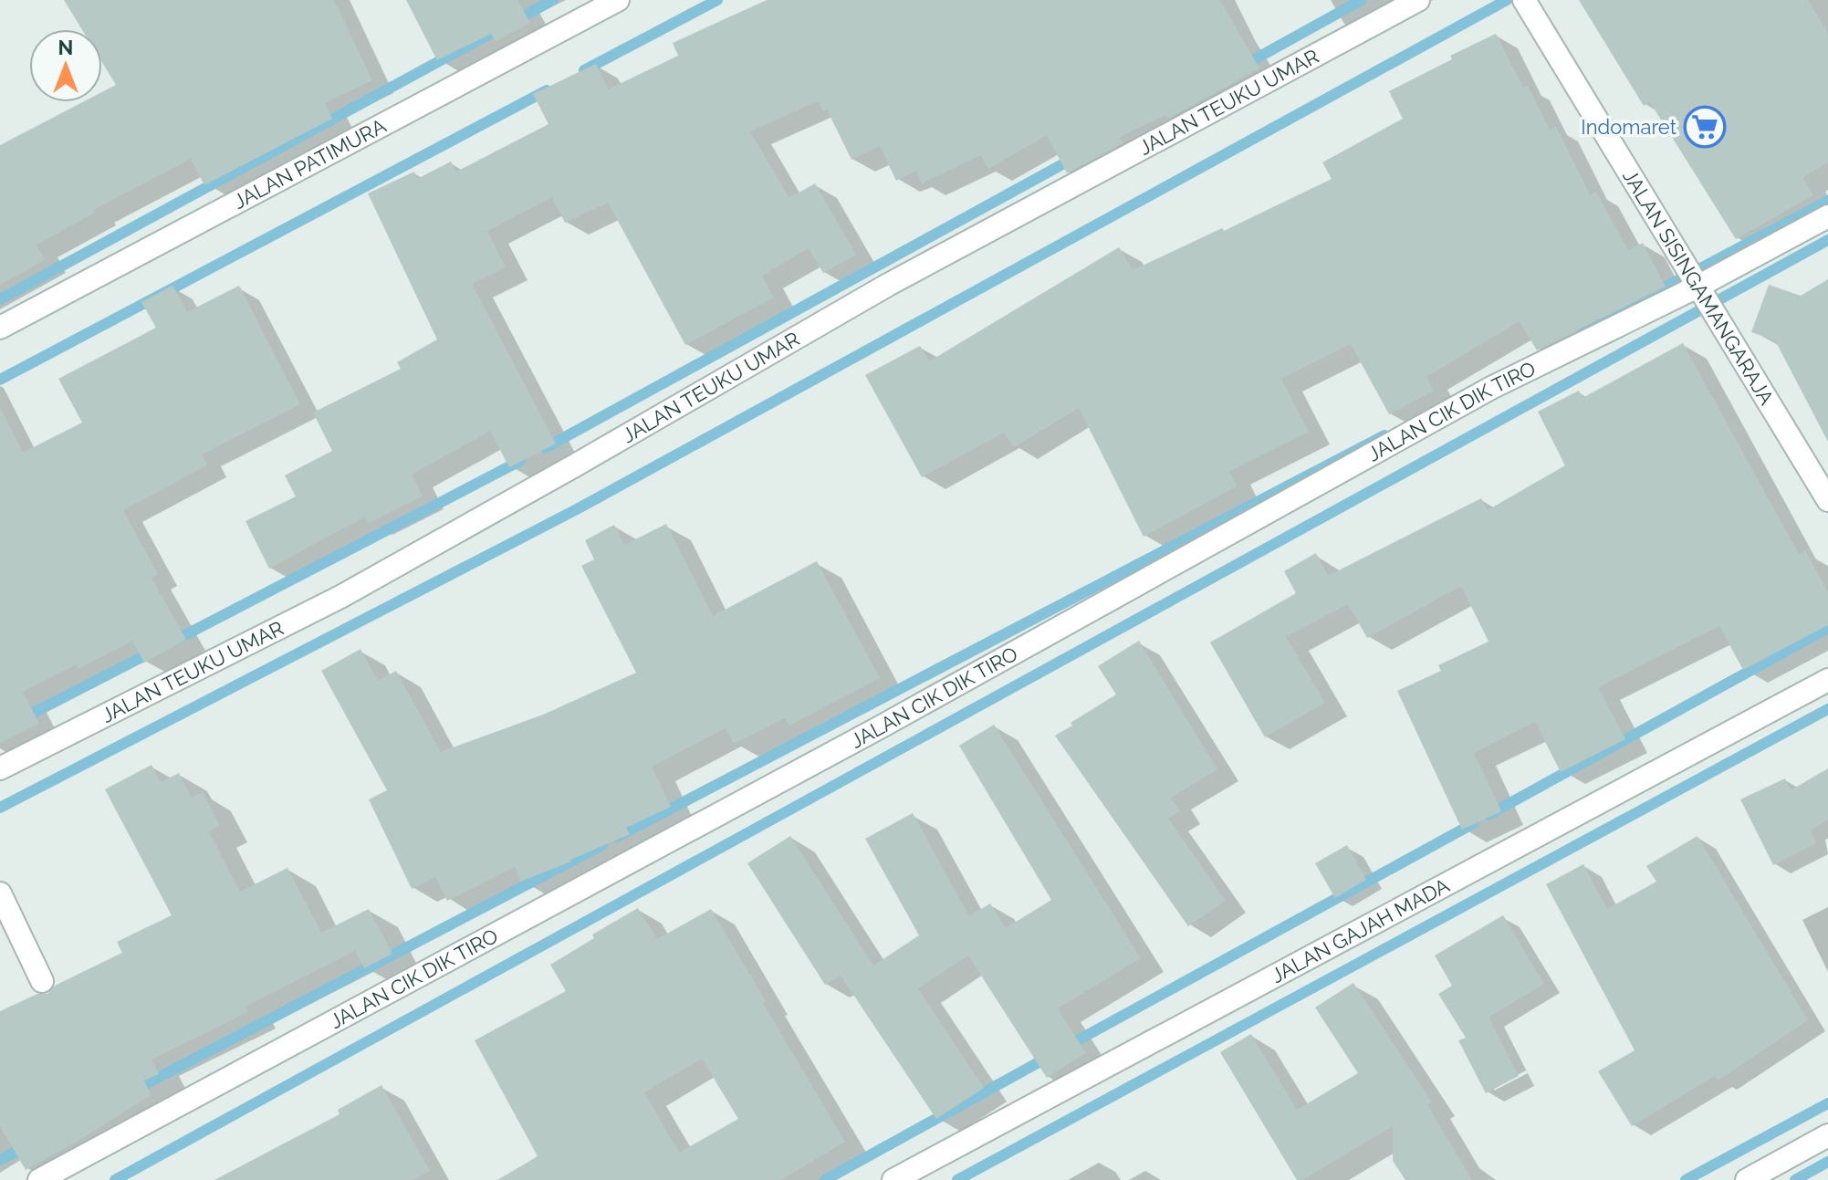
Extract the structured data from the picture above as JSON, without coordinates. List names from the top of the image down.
{
  "streets": {
    "street": [
      "JALAN TEUKU UMAR",
      "JALAN PATIMURA",
      "JALAN SISINGAMANGARAJA",
      "JALAN CIK DIK TIRO",
      "JALAN GAJAH MADA"
    ]
  },
  "crossings": [
    ["JALAN SISINGAMANGARAJA", "JALAN CIK DIK TIRO"]
  ],
  "places": {
    "supermarket": ["Indomaret"]
  },
  "north": "top"
}
